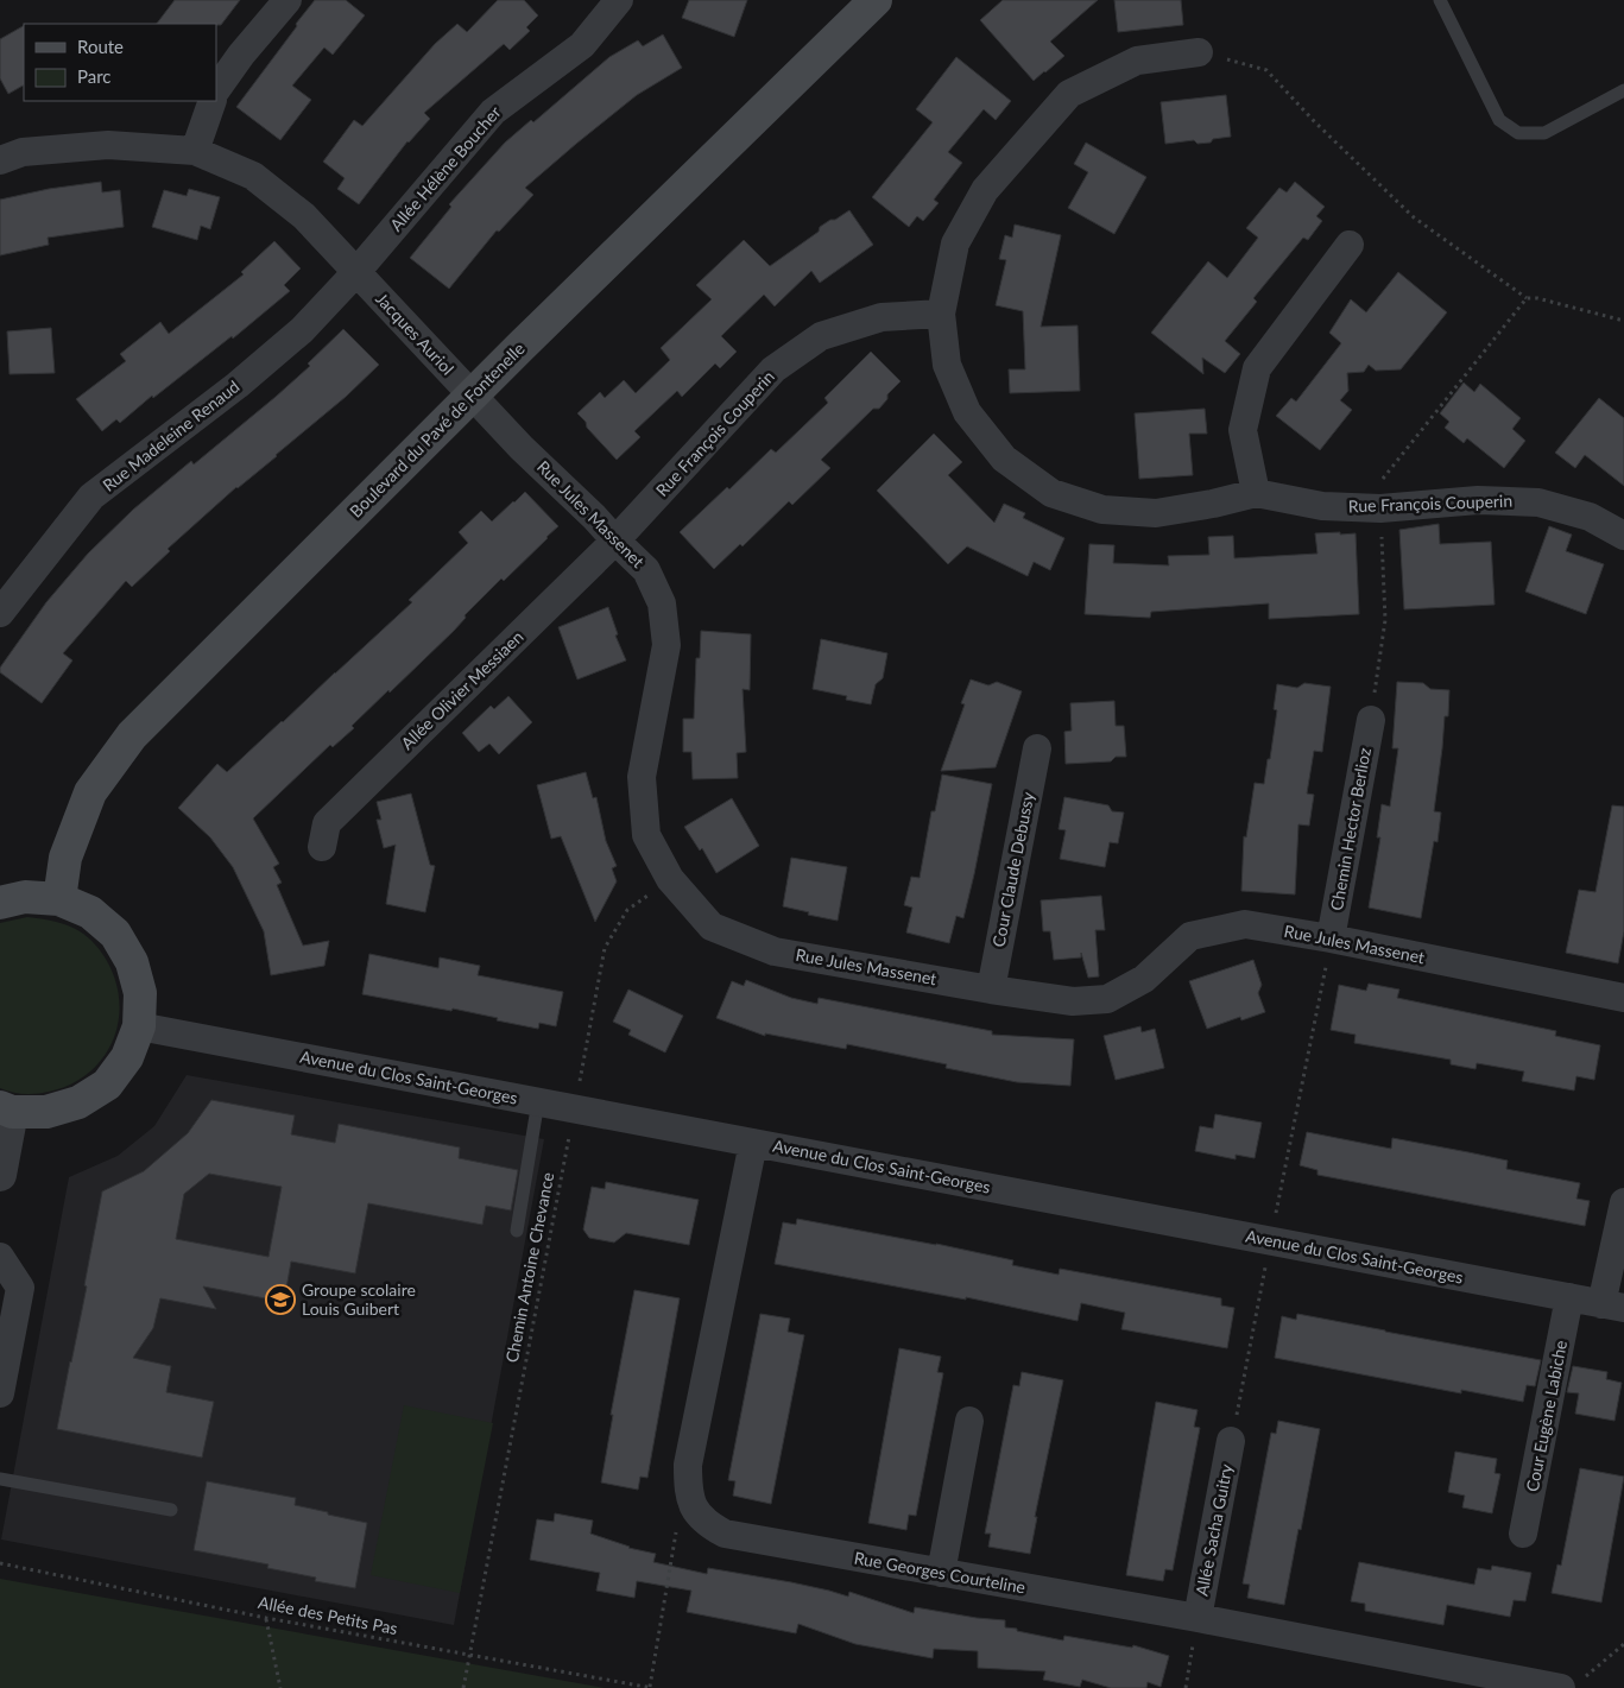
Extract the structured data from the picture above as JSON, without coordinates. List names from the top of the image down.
{
  "streets": {
    "main road": ["Boulevard du Pavé de Fontenelle"],
    "street": [
      "Allée Hélène Boucher",
      "Jacques Auriol",
      "Rue François Couperin",
      "Rue Madeleine Renaud",
      "Rue Jules Massenet",
      "Allée Olivier Messiaen",
      "Chemin Hector Berlioz",
      "Cour Claude Debussy",
      "Avenue du Clos Saint-Georges",
      "Cour Eugène Labiche",
      "Allée Sacha Guitry",
      "Rue Georges Courteline"
    ],
    "path": ["Chemin Antoine Chevance", "Allée des Petits Pas"]
  },
  "crossings": [
    ["Allée Hélène Boucher", "Jacques Auriol"],
    ["Allée Hélène Boucher", "Rue Madeleine Renaud"],
    ["Jacques Auriol", "Boulevard du Pavé de Fontenelle"],
    ["Jacques Auriol", "Rue Madeleine Renaud"],
    ["Jacques Auriol", "Rue Jules Massenet"],
    ["Boulevard du Pavé de Fontenelle", "Rue Jules Massenet"],
    ["Rue François Couperin", "Rue Jules Massenet"],
    ["Rue François Couperin", "Allée Olivier Messiaen"],
    ["Rue Jules Massenet", "Allée Olivier Messiaen"],
    ["Rue Jules Massenet", "Chemin Hector Berlioz"],
    ["Rue Jules Massenet", "Cour Claude Debussy"],
    ["Rue Jules Massenet", "Chemin Antoine Chevance"],
    ["Avenue du Clos Saint-Georges", "Chemin Antoine Chevance"],
    ["Avenue du Clos Saint-Georges", "Cour Eugène Labiche"],
    ["Chemin Antoine Chevance", "Allée des Petits Pas"],
    ["Allée Sacha Guitry", "Rue Georges Courteline"]
  ],
  "places": {
    "school or university": ["Groupe scolaire Louis Guibert"]
  },
  "legend": ["Route", "Parc"]
}
